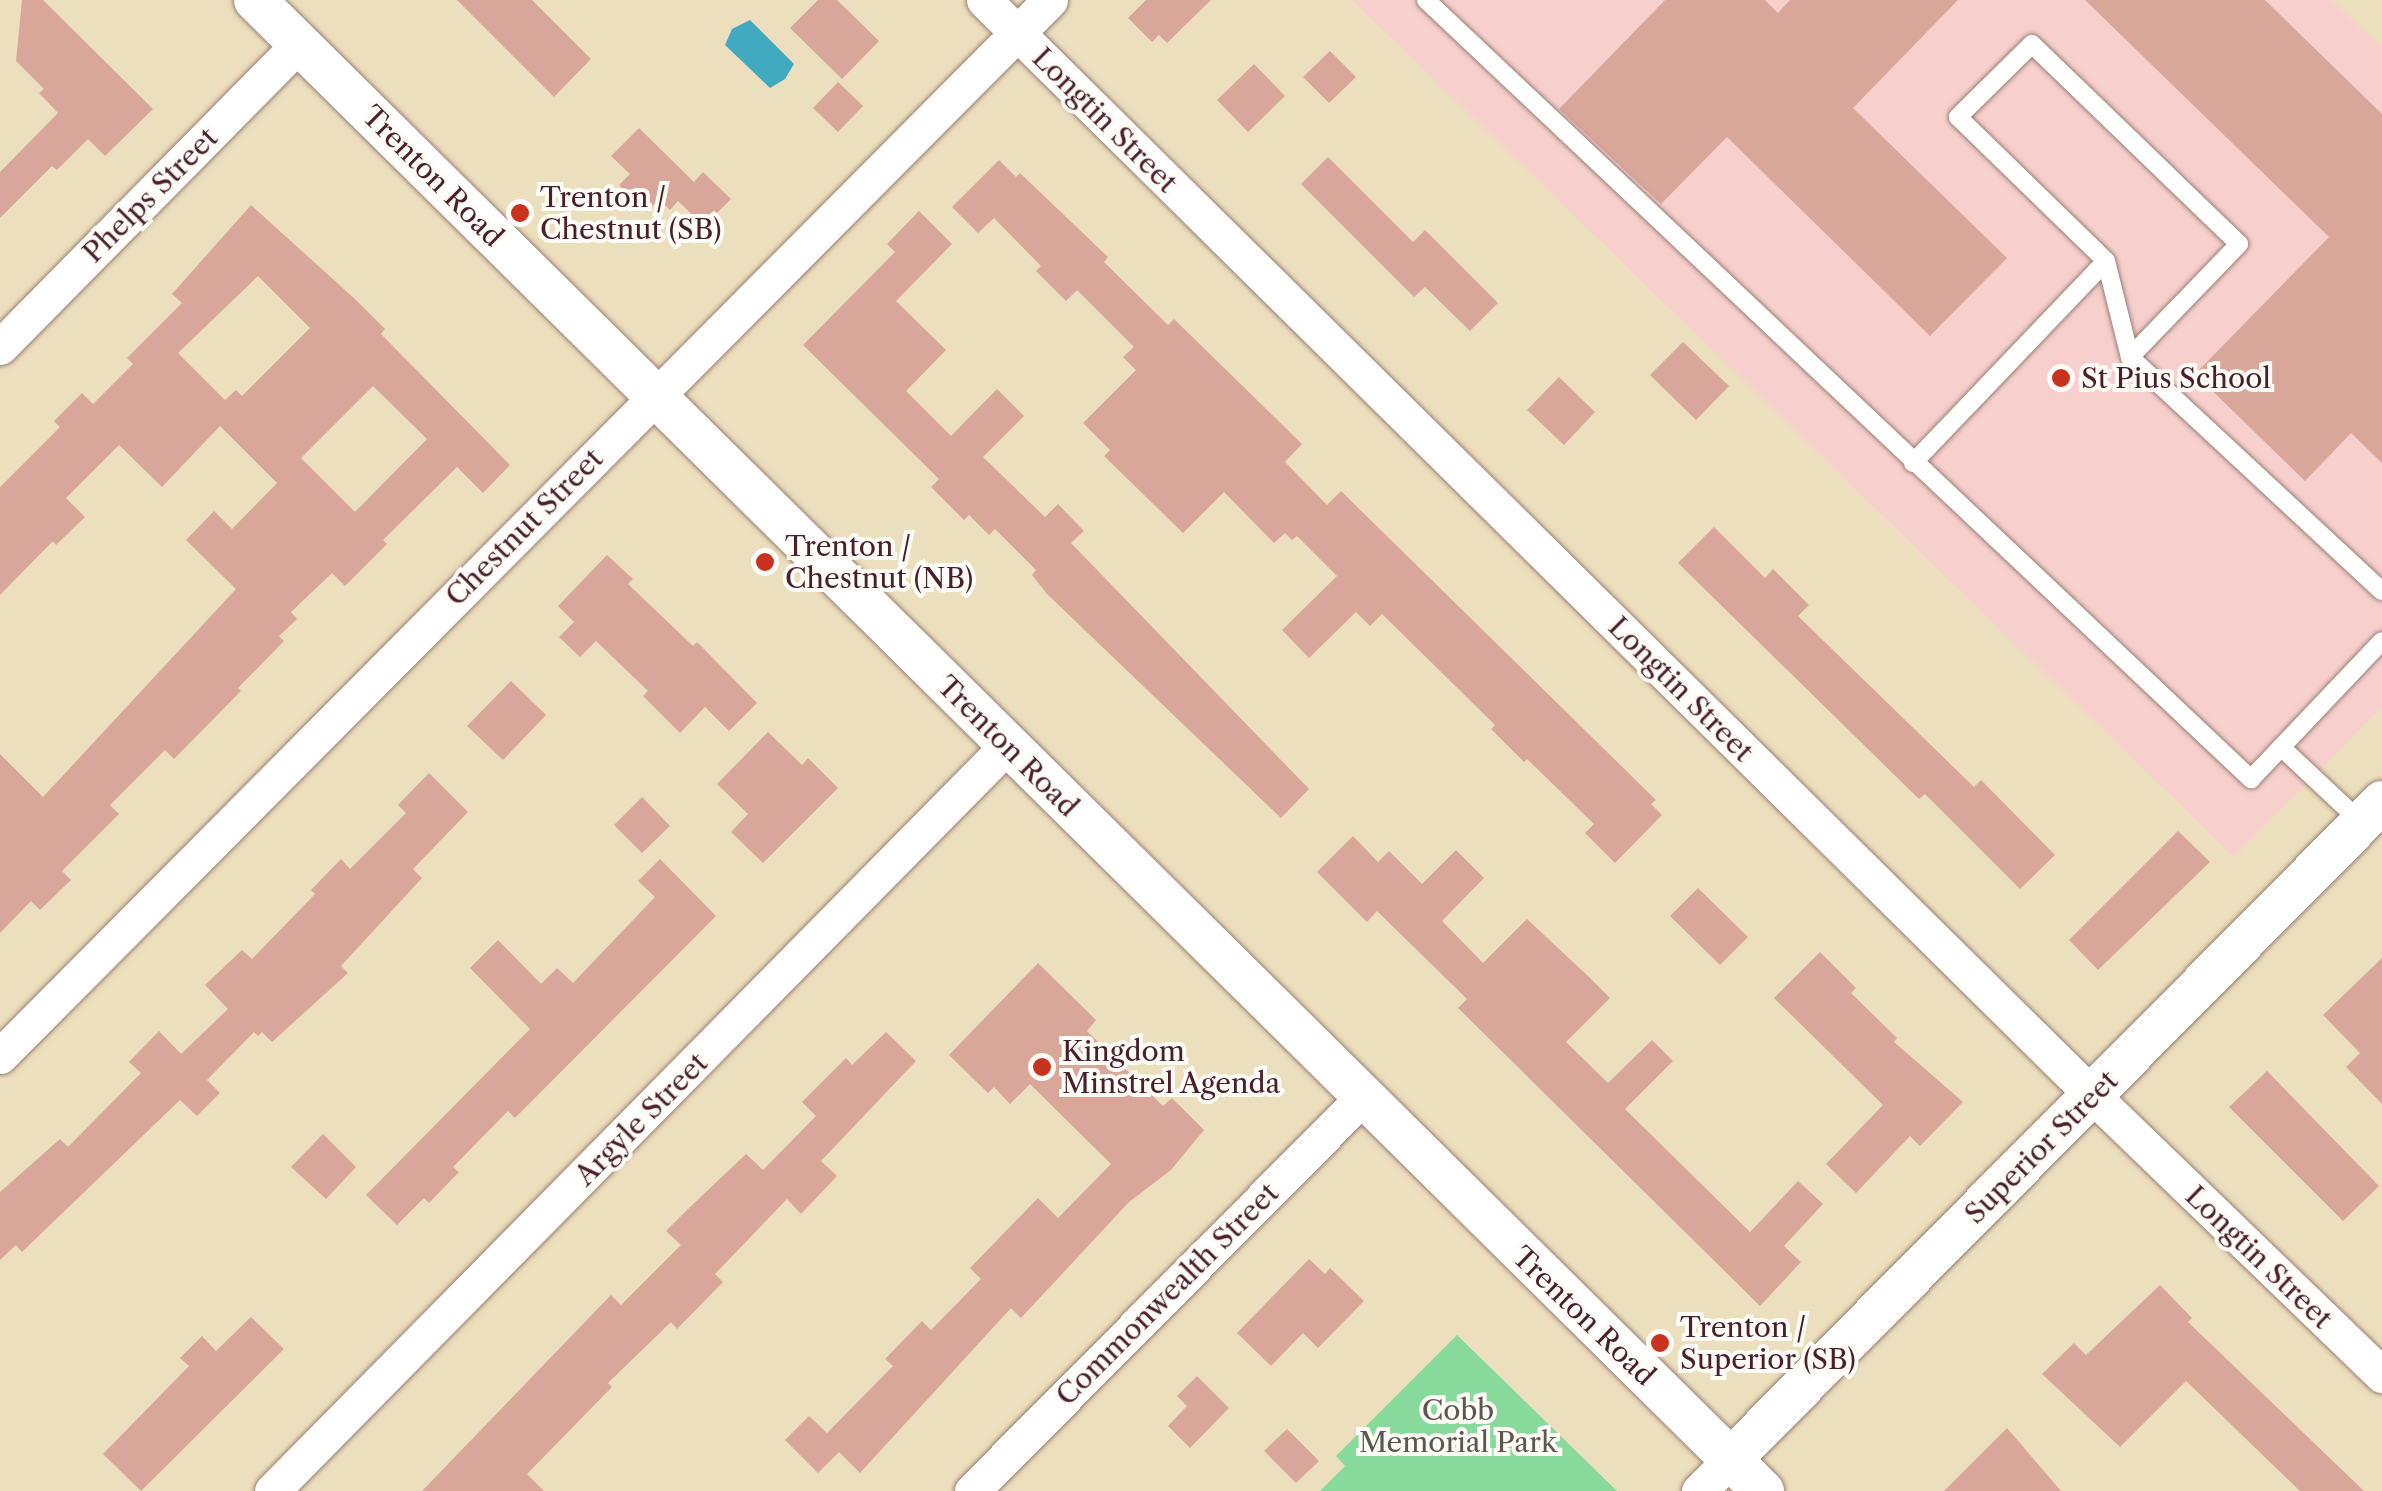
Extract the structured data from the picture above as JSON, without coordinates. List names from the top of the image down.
{
  "streets": {
    "street": [
      "Longtin Street",
      "Trenton Road",
      "Phelps Street",
      "Chestnut Street",
      "Argyle Street",
      "Superior Street",
      "Commonwealth Street"
    ]
  },
  "crossings": [
    ["Longtin Street", "Chestnut Street"],
    ["Longtin Street", "Superior Street"],
    ["Trenton Road", "Phelps Street"],
    ["Trenton Road", "Chestnut Street"],
    ["Trenton Road", "Argyle Street"],
    ["Trenton Road", "Superior Street"],
    ["Trenton Road", "Commonwealth Street"]
  ],
  "parks": ["Cobb Memorial Park"],
  "places": [
    "Trenton / Chestnut (SB)",
    "St Pius School",
    "Trenton / Chestnut (NB)",
    "Kingdom Minstrel Agenda",
    "Trenton / Superior (SB)"
  ]
}
